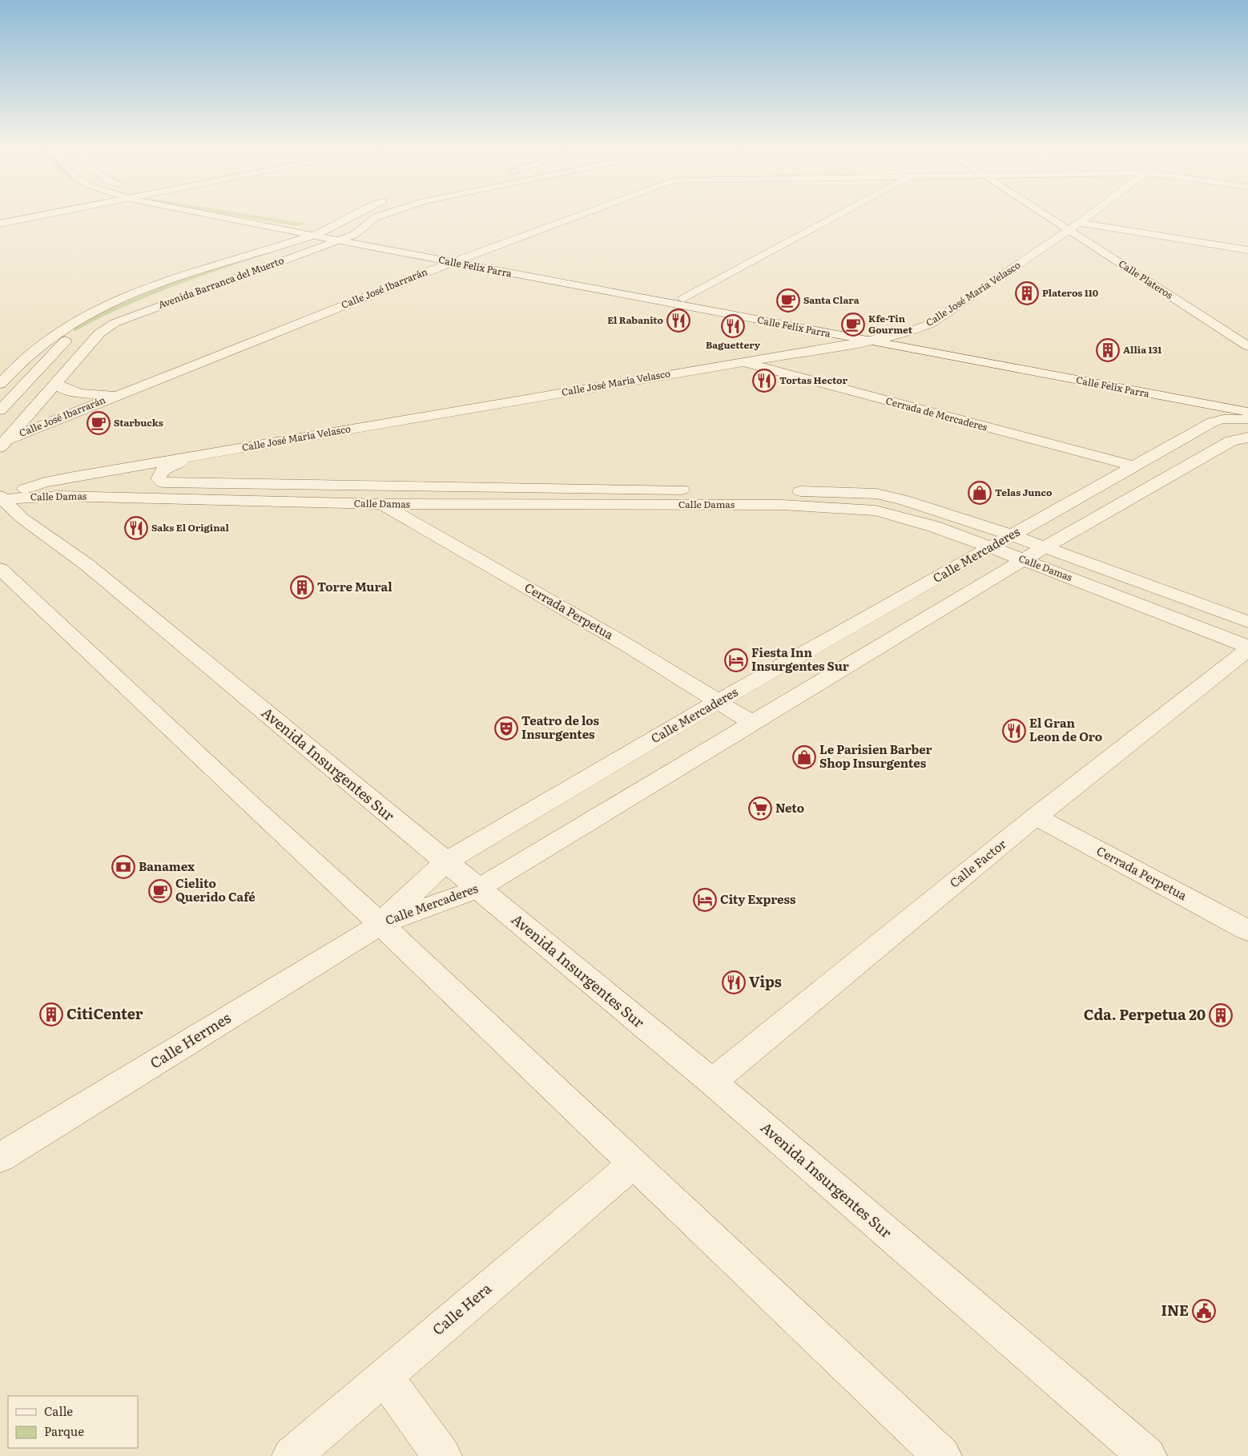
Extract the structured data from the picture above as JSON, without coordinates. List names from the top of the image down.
{
  "streets": {
    "street": [
      "Calle Felix Parra",
      "Calle Plateros",
      "Avenida Barranca del Muerto",
      "Calle José Ibarrarán",
      "Calle José María Velasco",
      "Cerrada de Mercaderes",
      "Calle Damas",
      "Calle Mercaderes",
      "Cerrada Perpetua",
      "Avenida Insurgentes Sur",
      "Calle Factor",
      "Calle Hermes",
      "Calle Hera"
    ]
  },
  "crossings": [
    ["Calle Felix Parra", "Avenida Barranca del Muerto"],
    ["Calle Felix Parra", "Calle José Ibarrarán"],
    ["Calle Felix Parra", "Calle José María Velasco"],
    ["Calle Plateros", "Calle José María Velasco"],
    ["Avenida Barranca del Muerto", "Calle José Ibarrarán"],
    ["Calle José María Velasco", "Cerrada de Mercaderes"],
    ["Calle José María Velasco", "Calle Damas"],
    ["Calle José María Velasco", "Avenida Insurgentes Sur"],
    ["Cerrada de Mercaderes", "Calle Mercaderes"],
    ["Calle Damas", "Calle Mercaderes"],
    ["Calle Damas", "Cerrada Perpetua"],
    ["Calle Damas", "Avenida Insurgentes Sur"],
    ["Calle Mercaderes", "Cerrada Perpetua"],
    ["Calle Mercaderes", "Avenida Insurgentes Sur"],
    ["Calle Mercaderes", "Calle Hermes"],
    ["Cerrada Perpetua", "Calle Factor"],
    ["Avenida Insurgentes Sur", "Calle Factor"]
  ],
  "places": {
    "building": [
      "Plateros 110",
      "Allia 131",
      "Torre Mural",
      "CitiCenter",
      "Cda. Perpetua 20"
    ],
    "cafe": [
      "Santa Clara",
      "Kfe-Tin Gourmet",
      "Starbucks",
      "Cielito Querido Café"
    ],
    "restaurant": [
      "El Rabanito",
      "Baguettery",
      "Tortas Hector",
      "Saks El Original",
      "El Gran Leon de Oro",
      "Vips"
    ],
    "shop": ["Telas Junco", "Le Parisien Barber Shop Insurgentes"],
    "hotel": ["Fiesta Inn Insurgentes Sur", "City Express"],
    "theatre": ["Teatro de los Insurgentes"],
    "supermarket": ["Neto"],
    "bank": ["Banamex"],
    "public building": ["INE"]
  },
  "legend": ["Calle", "Parque"]
}
